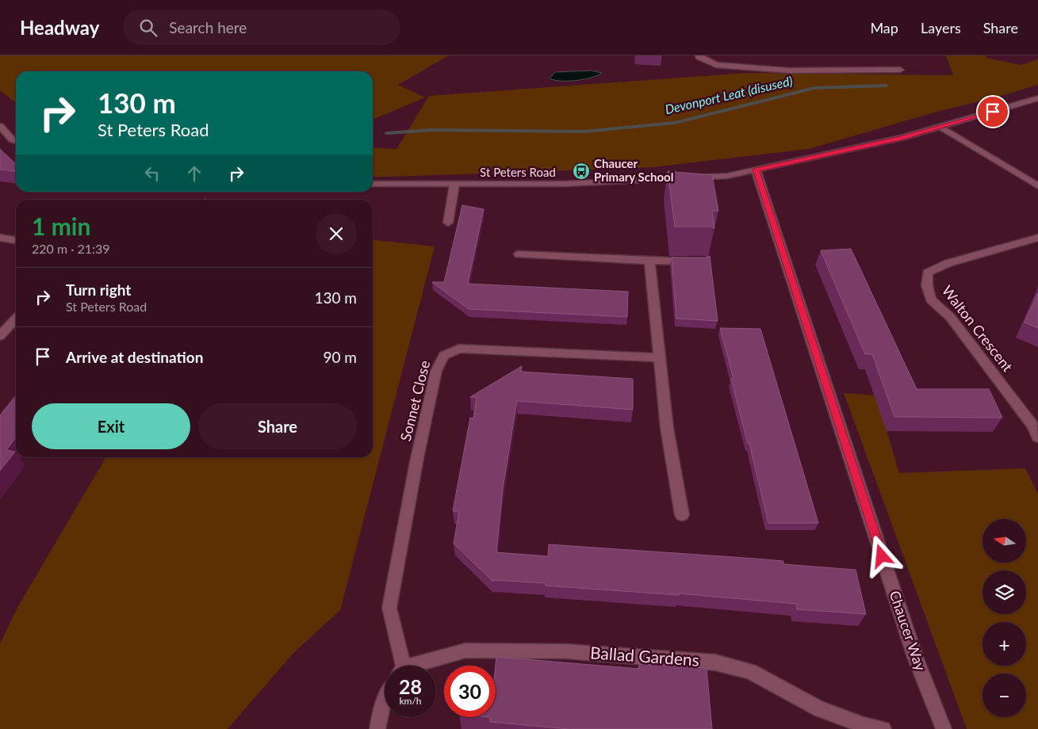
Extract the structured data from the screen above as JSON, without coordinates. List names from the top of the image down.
{
  "streets": {
    "street": [
      "St Peters Road",
      "Walton Crescent",
      "Sonnet Close",
      "Chaucer Way",
      "Ballad Gardens"
    ]
  },
  "crossings": [
    ["St Peters Road", "Chaucer Way"]
  ],
  "water": ["Devonport Leat (disused)"],
  "places": {
    "bus stop": ["Chaucer Primary School"]
  },
  "north": "left",
  "page": {
    "header": "Headway",
    "search": "Search here",
    "nav": ["Map", "Layers", "Share"],
    "turn": ["130 m", "St Peters Road"],
    "heading": ["1 min", "220 m · 21:39"],
    "list": [
      {
        "name": "Turn right",
        "note": "St Peters Road",
        "value": "130 m"
      },
      {
        "name": "Arrive at destination",
        "value": "90 m"
      }
    ],
    "buttons": ["Exit", "Share"],
    "map_buttons": ["+", "−"],
    "speed": "28 km/h",
    "limit": "30"
  }
}
